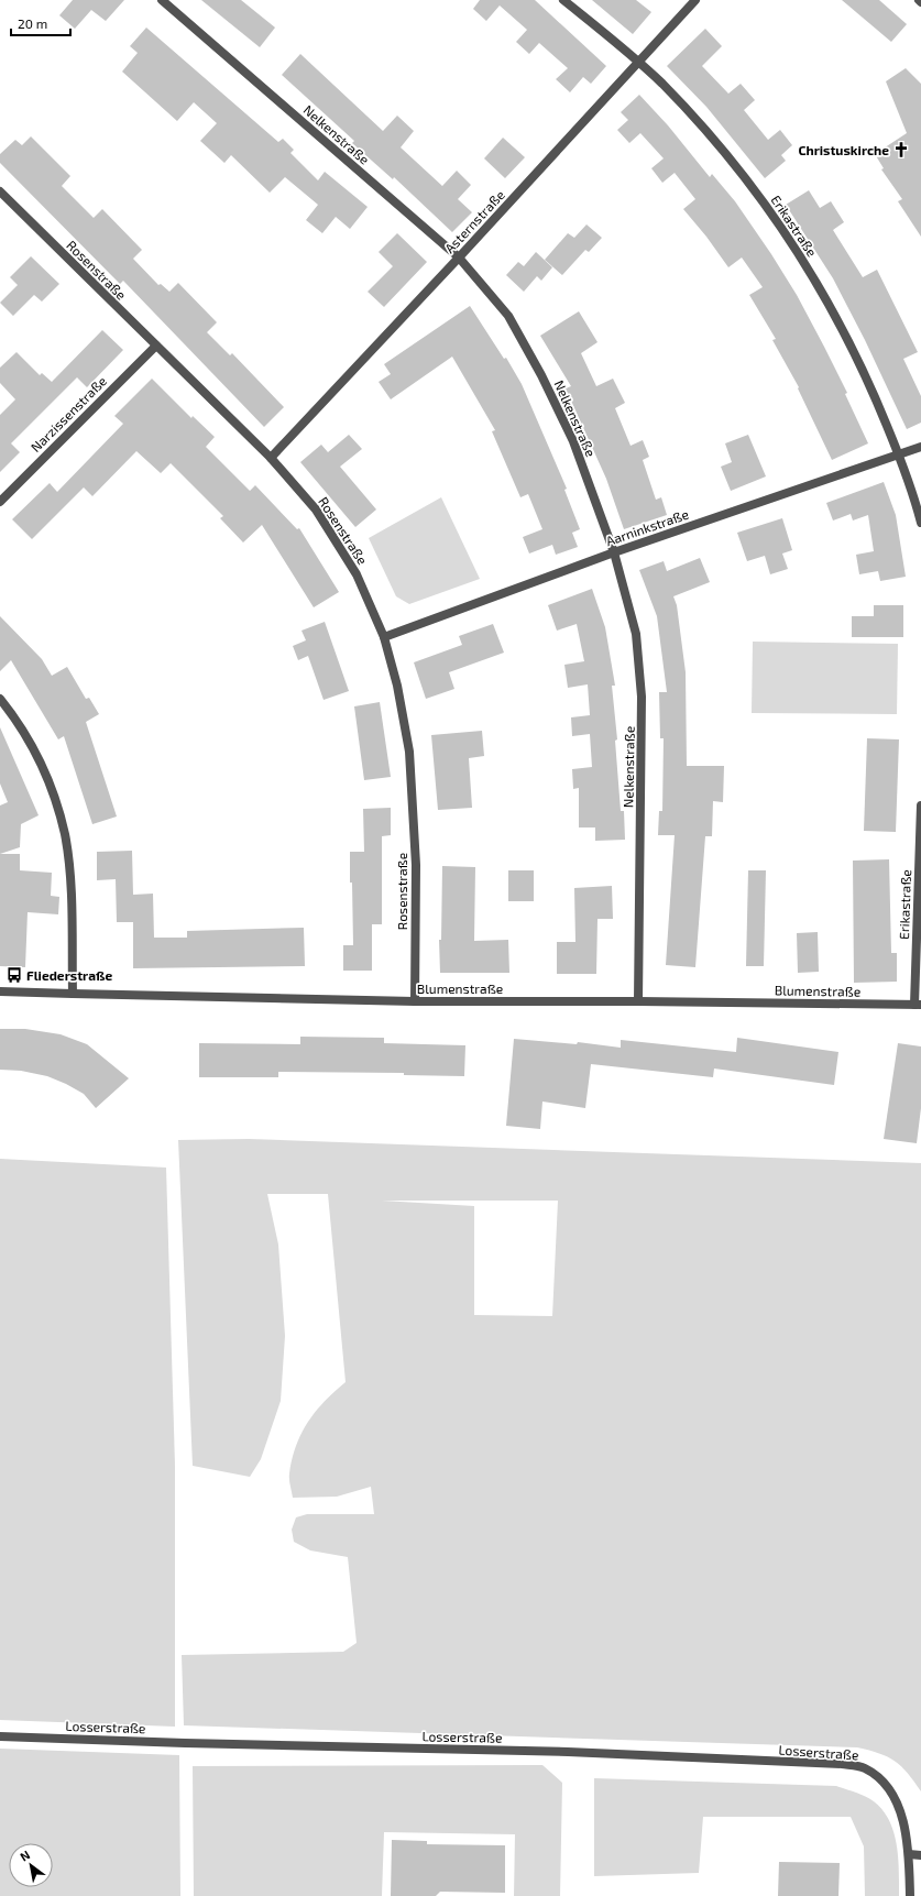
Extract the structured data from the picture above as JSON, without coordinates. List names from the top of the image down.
{
  "streets": {
    "street": [
      "Nelkenstraße",
      "Asternstraße",
      "Erikastraße",
      "Rosenstraße",
      "Narzissenstraße",
      "Aarninkstraße",
      "Blumenstraße",
      "Losserstraße"
    ]
  },
  "crossings": [
    ["Nelkenstraße", "Asternstraße"],
    ["Nelkenstraße", "Aarninkstraße"],
    ["Nelkenstraße", "Blumenstraße"],
    ["Asternstraße", "Erikastraße"],
    ["Asternstraße", "Rosenstraße"],
    ["Erikastraße", "Aarninkstraße"],
    ["Erikastraße", "Blumenstraße"],
    ["Rosenstraße", "Narzissenstraße"],
    ["Rosenstraße", "Aarninkstraße"],
    ["Rosenstraße", "Blumenstraße"]
  ],
  "places": {
    "church": ["Christuskirche"],
    "bus stop": ["Fliederstraße"]
  },
  "scale_bar": "20 m",
  "north": "top left"
}
